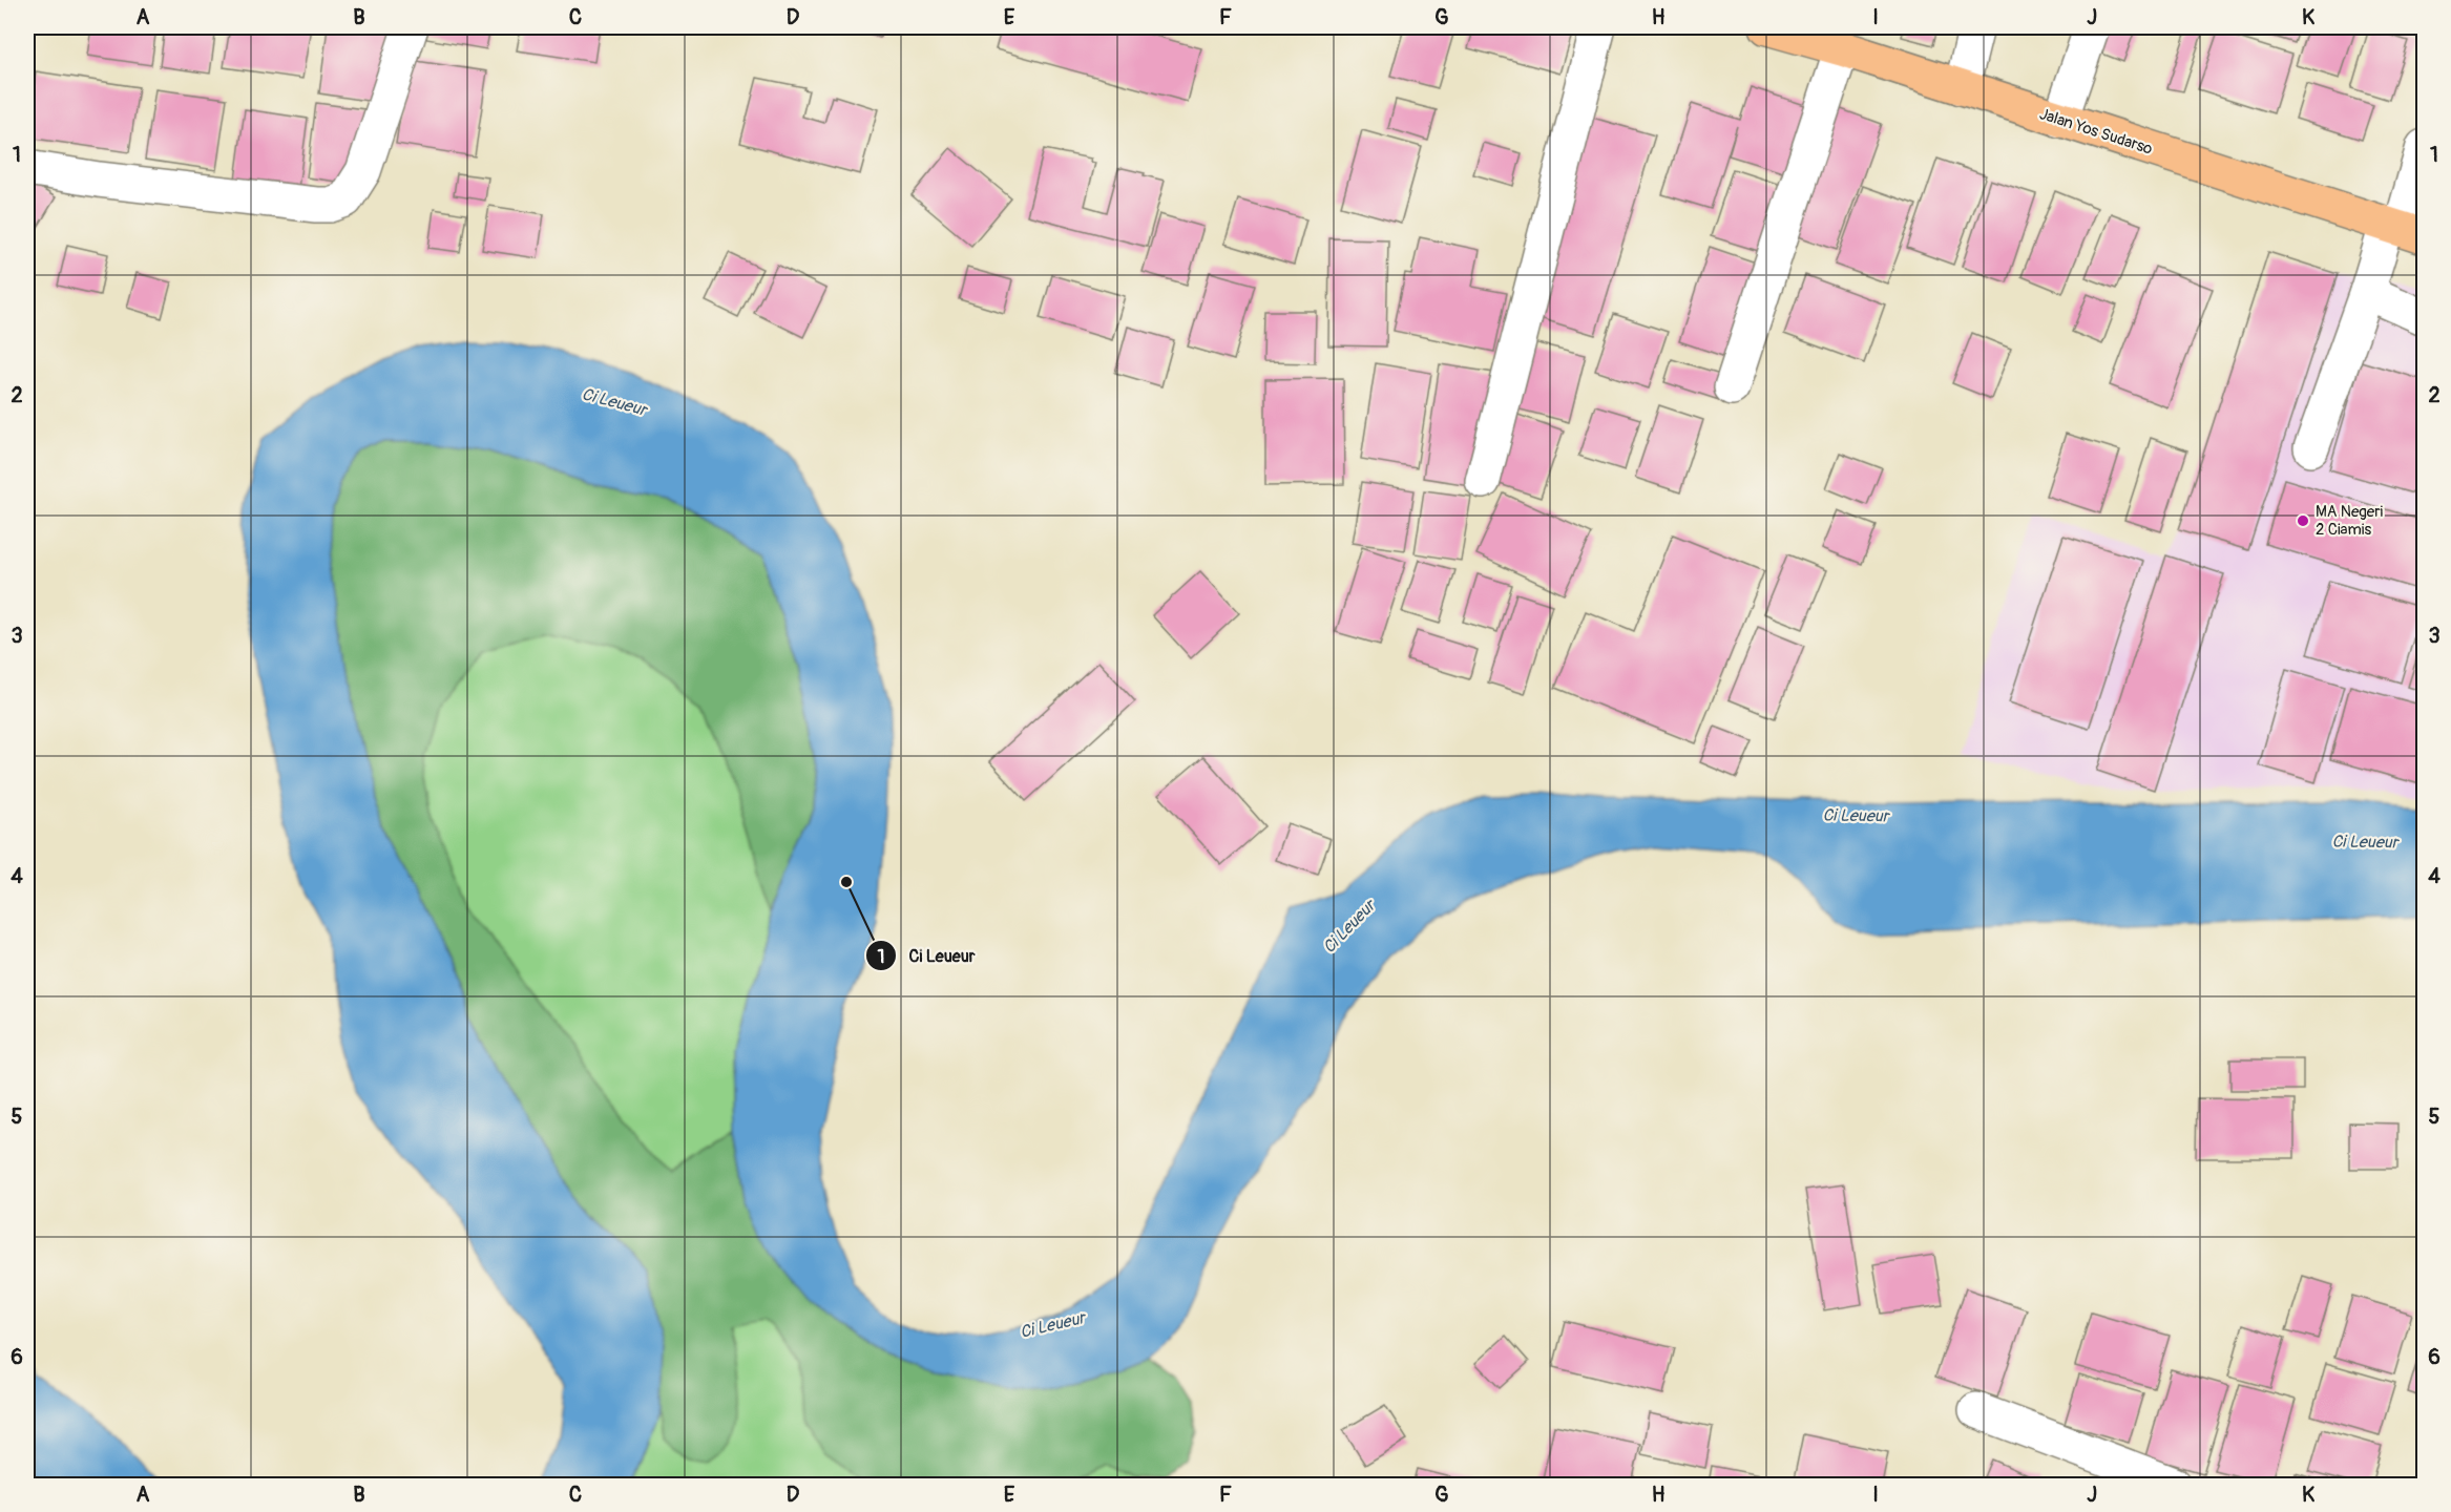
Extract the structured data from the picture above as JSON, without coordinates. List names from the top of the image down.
{
  "streets": {
    "main road": ["Jalan Yos Sudarso"]
  },
  "water": ["Ci Leueur"],
  "places": ["MA Negeri 2 Ciamis", "Ci Leueur"],
  "grid": {
    "columns": [
      "A",
      "B",
      "C",
      "D",
      "E",
      "F",
      "G",
      "H",
      "I",
      "J",
      "K"
    ],
    "rows": [
      "1",
      "2",
      "3",
      "4",
      "5",
      "6"
    ]
  }
}
